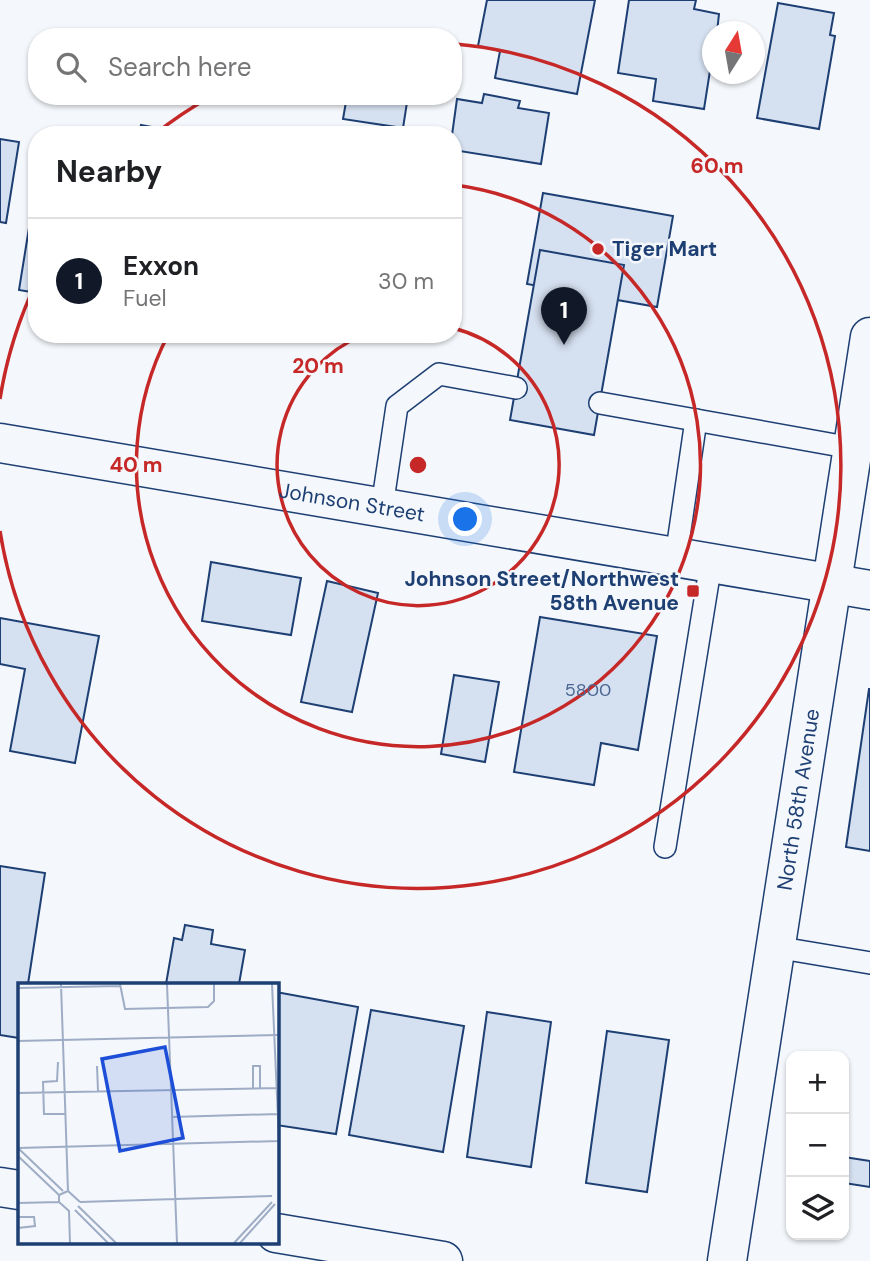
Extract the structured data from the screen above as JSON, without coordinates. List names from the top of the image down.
{
  "streets": {
    "street": ["Johnson Street", "North 58th Avenue"]
  },
  "crossings": [
    ["Johnson Street", "North 58th Avenue"]
  ],
  "places": {
    "other": ["Tiger Mart"],
    "transit": ["Johnson Street/Northwest 58th Avenue"]
  },
  "house_numbers": ["5800"],
  "north": "top",
  "page": {
    "search": "Search here",
    "heading": "Nearby",
    "list": [
      {
        "mark": "1",
        "name": "Exxon",
        "note": "Fuel",
        "value": "30 m"
      }
    ],
    "pins": "1",
    "map_buttons": ["+", "−"]
  },
  "rings": ["60 m", "20 m", "40 m"]
}
